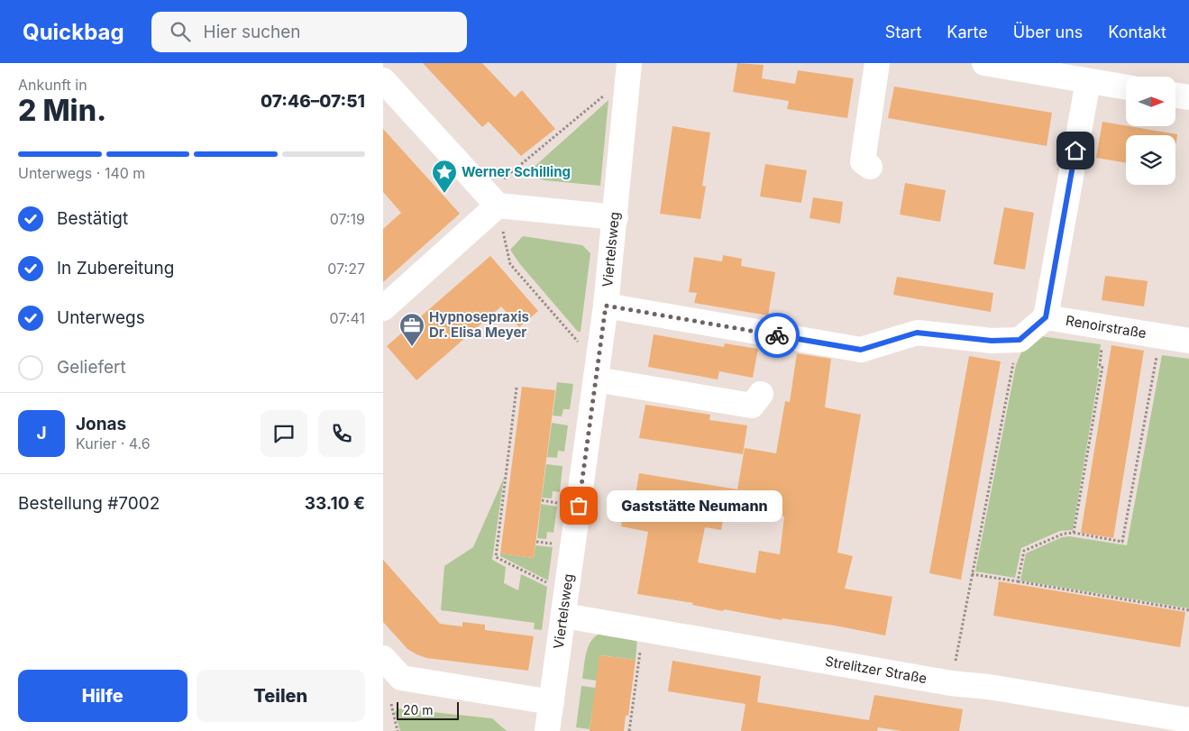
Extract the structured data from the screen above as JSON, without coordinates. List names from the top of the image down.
{
  "streets": {
    "street": ["Viertelsweg", "Renoirstraße", "Strelitzer Straße"]
  },
  "crossings": [
    ["Viertelsweg", "Strelitzer Straße"]
  ],
  "places": {
    "place": ["Werner Schilling"],
    "office": ["Hypnosepraxis Dr. Elisa Meyer"],
    "other": ["Gaststätte Neumann"]
  },
  "scale_bar": "20 m",
  "north": "right",
  "page": {
    "header": "Quickbag",
    "search": "Hier suchen",
    "nav": [
      "Start",
      "Karte",
      "Über uns",
      "Kontakt"
    ],
    "heading": ["2 Min.", "Ankunft in", "07:46–07:51"],
    "panel": [
      "Jonas",
      "Kurier · 4.6",
      "Bestellung #7002",
      "33.10 €"
    ],
    "bar": "Unterwegs · 140 m",
    "list": [
      ["Bestätigt", "07:19"],
      ["In Zubereitung", "07:27"],
      ["Unterwegs", "07:41"],
      "Geliefert"
    ],
    "round": "J",
    "bubble": "Gaststätte Neumann",
    "buttons": ["Hilfe", "Teilen"],
    "scale": "20 m"
  }
}
